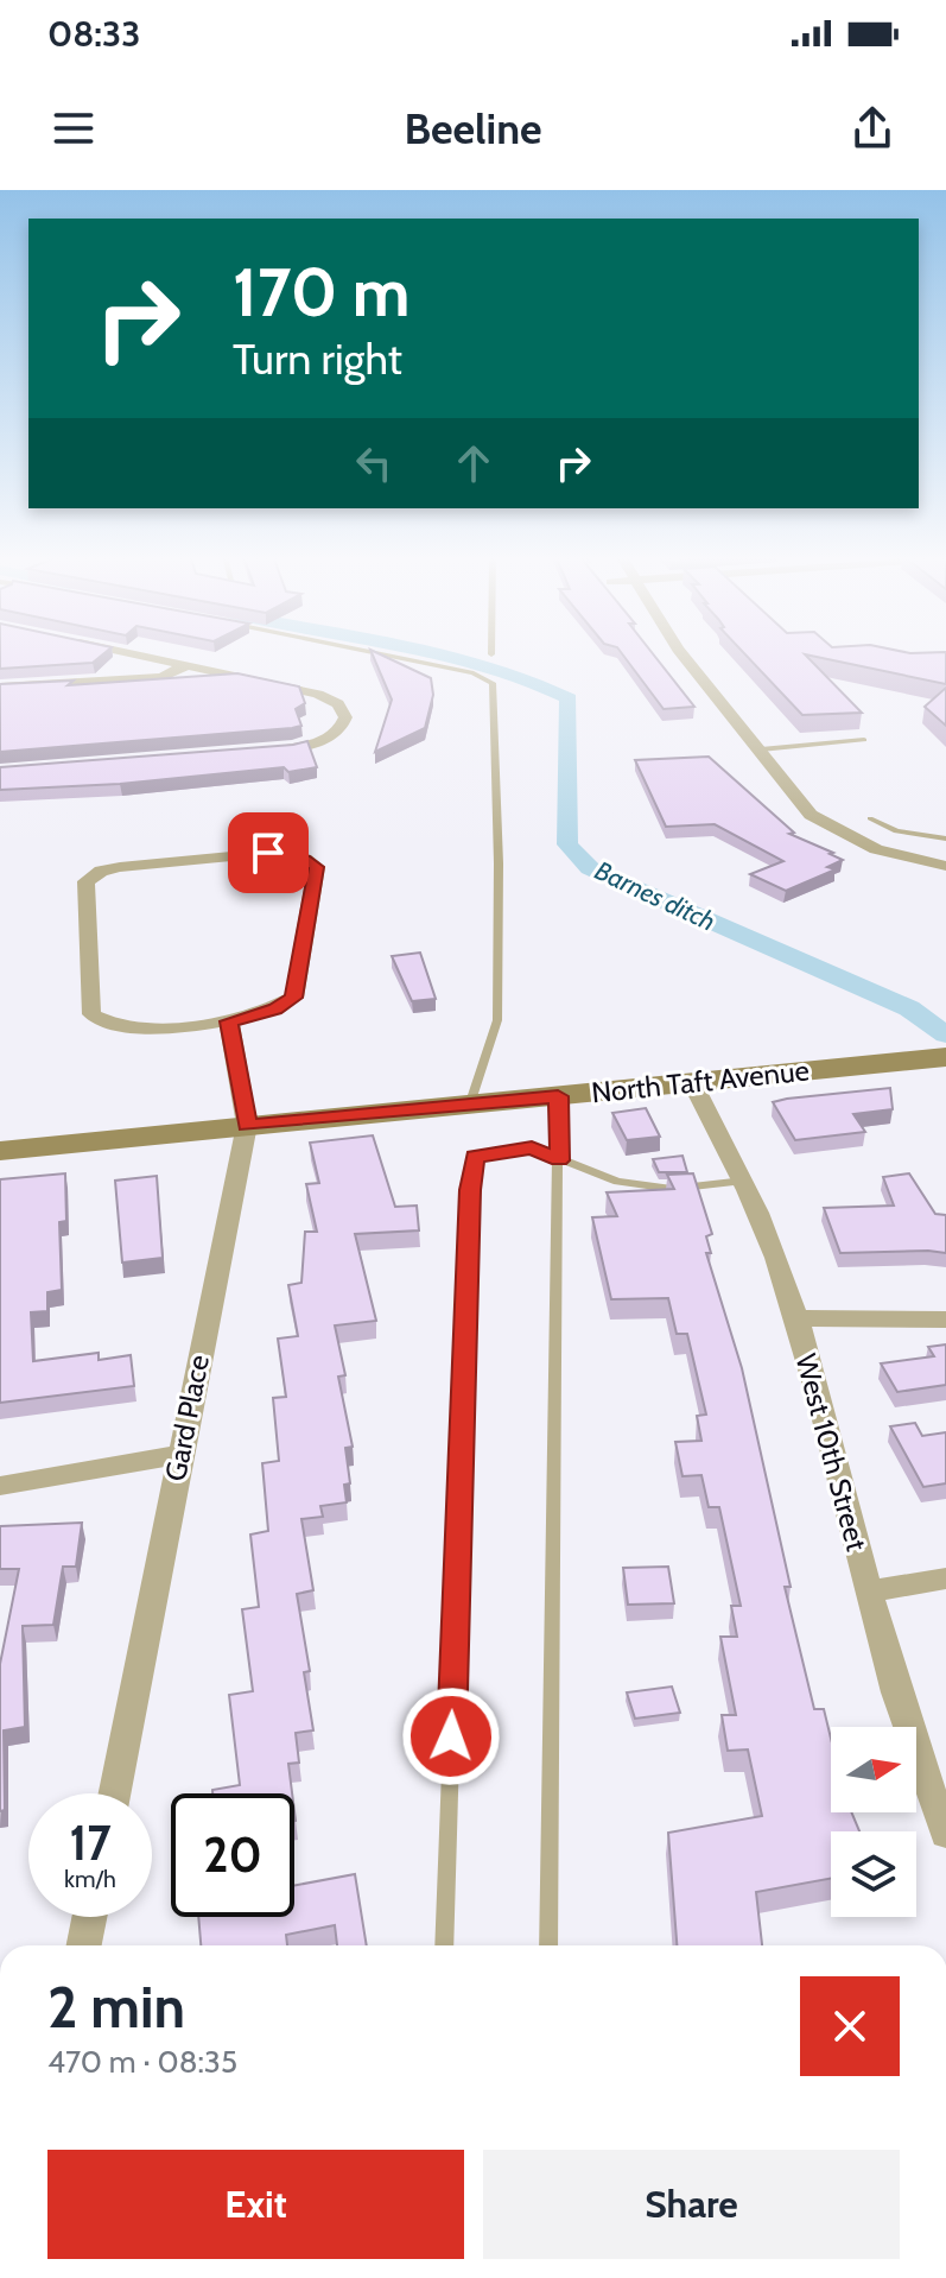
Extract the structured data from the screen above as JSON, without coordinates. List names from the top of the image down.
{
  "streets": {
    "main road": ["North Taft Avenue"],
    "street": ["Gard Place", "West 10th Street"]
  },
  "crossings": [
    ["North Taft Avenue", "Gard Place"],
    ["North Taft Avenue", "West 10th Street"]
  ],
  "water": ["Barnes ditch"],
  "north": "right",
  "page": {
    "status": "08:33",
    "header": "Beeline",
    "turn": ["170 m", "Turn right"],
    "speed": "17 km/h",
    "limit": "20",
    "heading": ["2 min", "470 m · 08:35"],
    "buttons": ["Exit", "Share"]
  }
}
